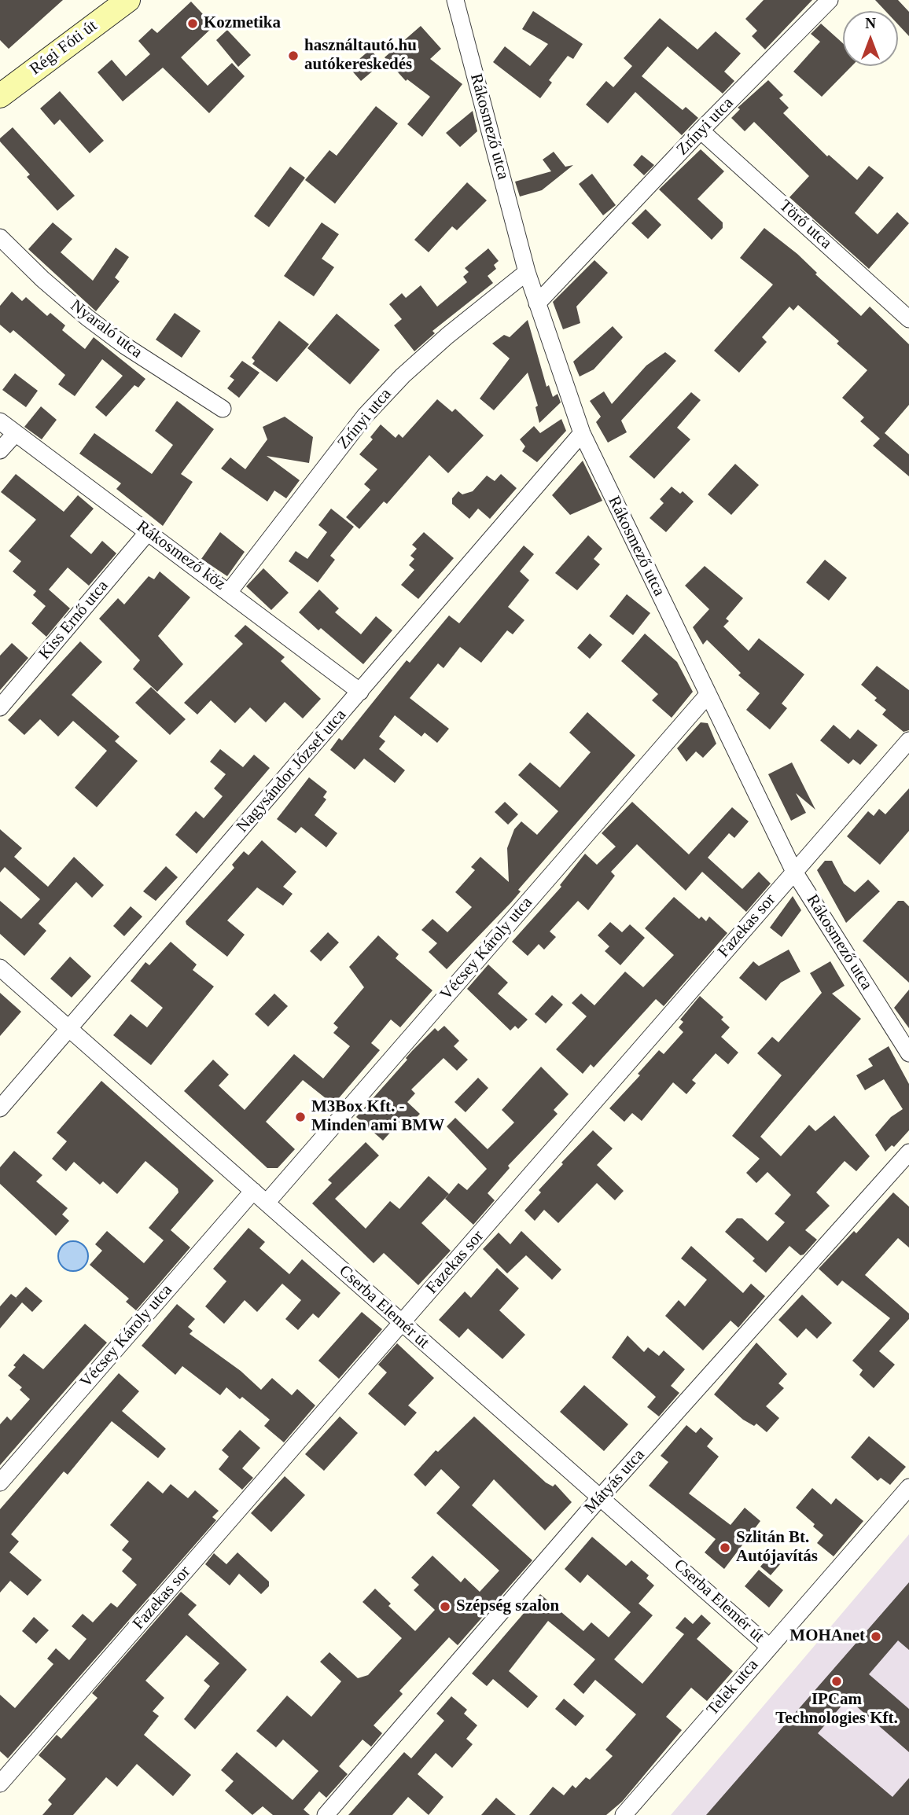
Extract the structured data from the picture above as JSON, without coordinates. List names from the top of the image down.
{
  "streets": {
    "main road": ["Régi Fóti út"],
    "street": [
      "Rákosmező utca",
      "Zrínyi utca",
      "Törő utca",
      "Nyaraló utca",
      "Rákosmező köz",
      "Kiss Ernő utca",
      "Nagysándor József utca",
      "Fazekas sor",
      "Vécsey Károly utca",
      "Cserba Elemér út",
      "Mátyás utca",
      "Telek utca"
    ]
  },
  "crossings": [
    ["Rákosmező utca", "Zrínyi utca"],
    ["Rákosmező utca", "Nagysándor József utca"],
    ["Rákosmező utca", "Fazekas sor"],
    ["Rákosmező utca", "Vécsey Károly utca"],
    ["Zrínyi utca", "Törő utca"],
    ["Zrínyi utca", "Rákosmező köz"],
    ["Rákosmező köz", "Kiss Ernő utca"],
    ["Rákosmező köz", "Nagysándor József utca"],
    ["Nagysándor József utca", "Cserba Elemér út"],
    ["Fazekas sor", "Cserba Elemér út"],
    ["Vécsey Károly utca", "Cserba Elemér út"],
    ["Cserba Elemér út", "Mátyás utca"],
    ["Cserba Elemér út", "Telek utca"]
  ],
  "places": [
    "Kozmetika",
    "használtautó.hu autókereskedés",
    "M3Box Kft. - Minden ami BMW",
    "Szlitán Bt. Autójavítás",
    "Szépség szalon",
    "MOHAnet",
    "IPCam Technologies Kft."
  ],
  "north": "top"
}
